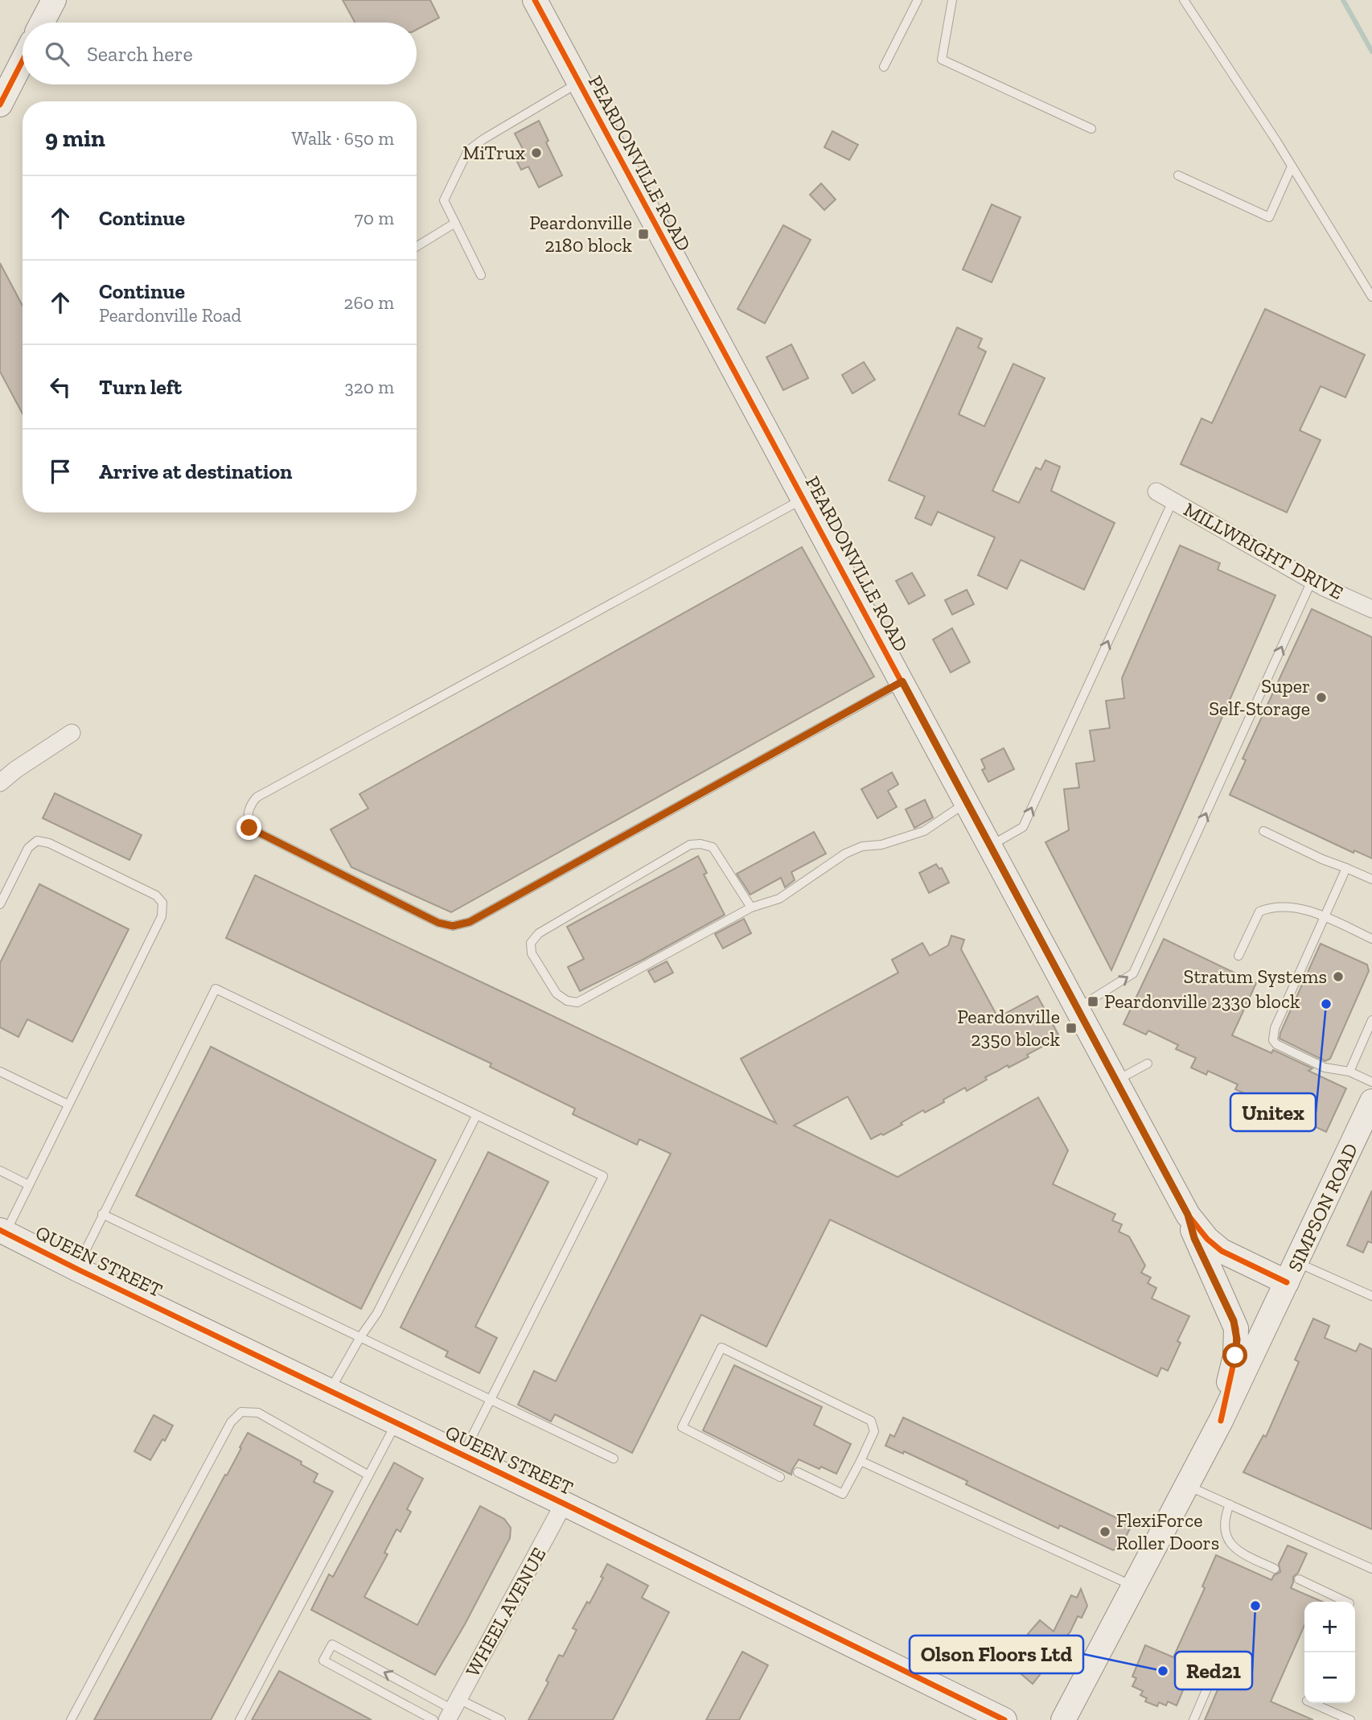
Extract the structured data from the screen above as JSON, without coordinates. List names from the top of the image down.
{
  "streets": {
    "street": [
      "PEARDONVILLE ROAD",
      "MILLWRIGHT DRIVE",
      "SIMPSON ROAD",
      "QUEEN STREET",
      "WHEEL AVENUE"
    ]
  },
  "crossings": [
    ["PEARDONVILLE ROAD", "SIMPSON ROAD"],
    ["QUEEN STREET", "WHEEL AVENUE"]
  ],
  "places": {
    "other": [
      "MiTrux",
      "Super Self-Storage",
      "Stratum Systems",
      "Unitex",
      "FlexiForce Roller Doors",
      "Red21",
      "Olson Floors Ltd"
    ],
    "transit": ["Peardonville 2180 block", "Peardonville 2330 block", "Peardonville 2350 block"]
  },
  "page": {
    "search": "Search here",
    "heading": ["9 min", "Walk · 650 m"],
    "list": [
      ["Continue", "70 m"],
      ["Continue", "Peardonville Road", "260 m"],
      ["Turn left", "320 m"],
      "Arrive at destination"
    ],
    "map_buttons": ["+", "−"]
  }
}
